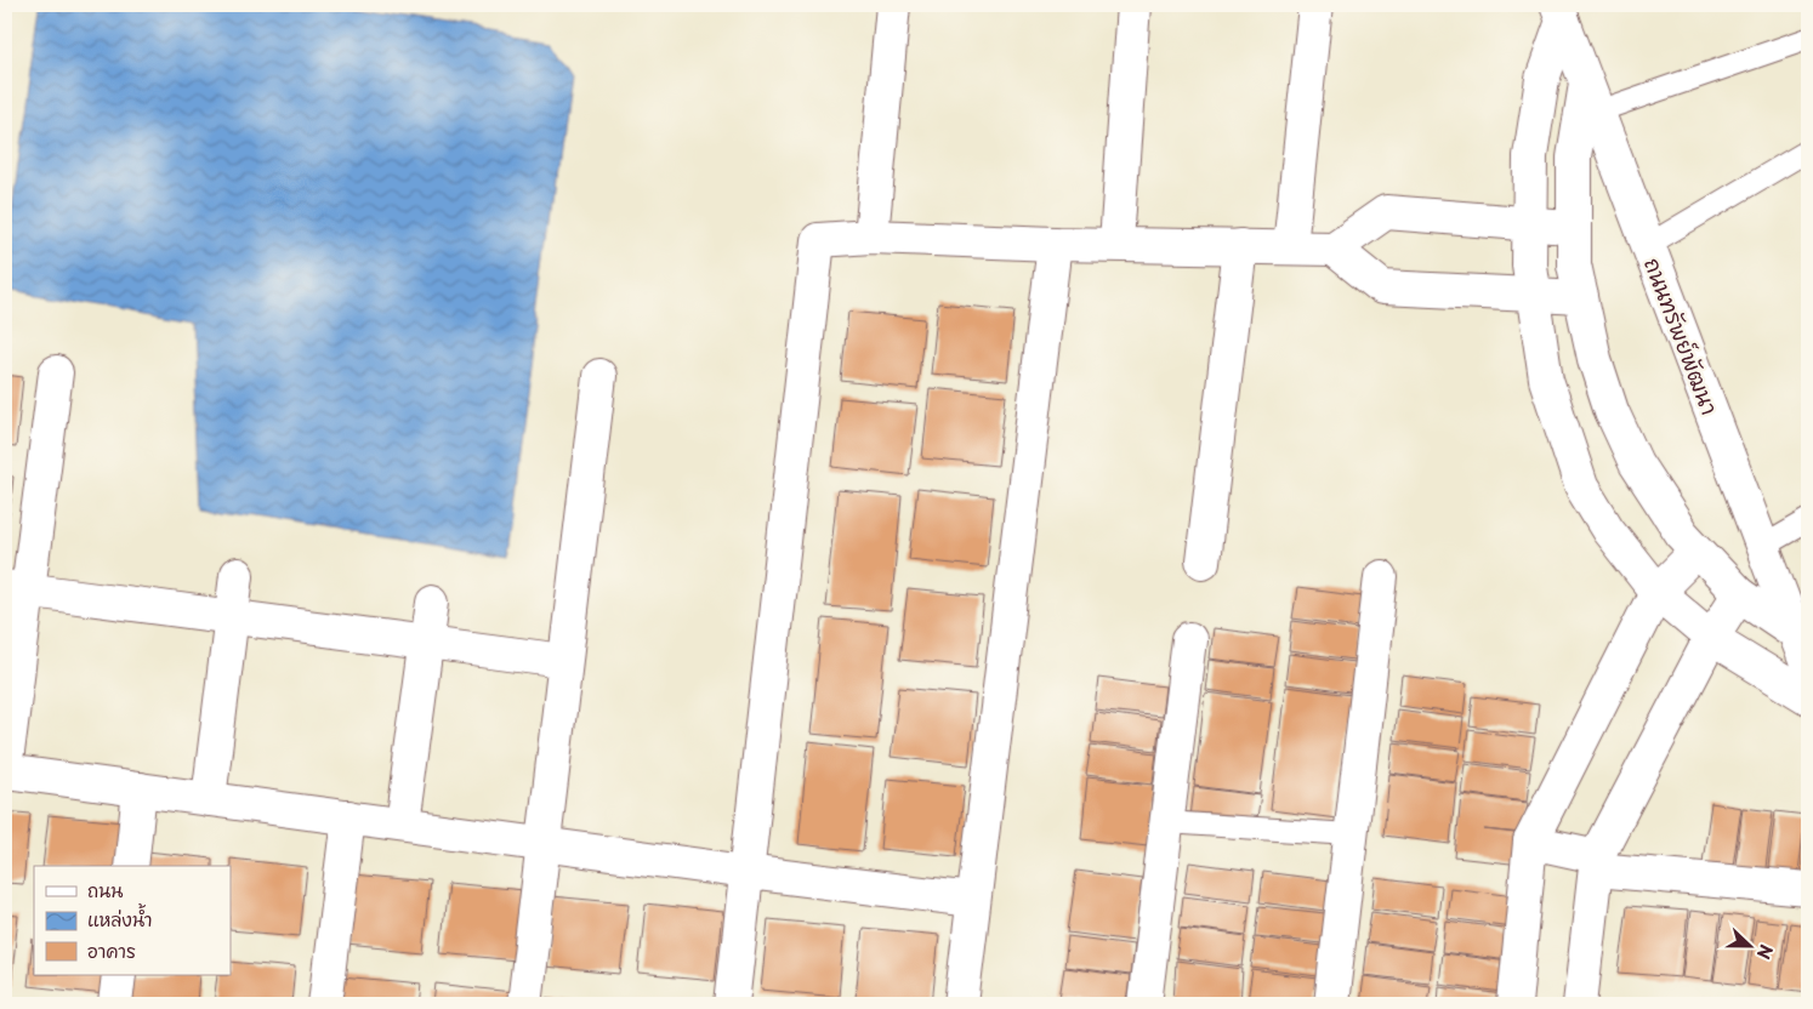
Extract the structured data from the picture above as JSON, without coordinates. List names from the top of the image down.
{
  "streets": {
    "street": ["ถนนทรัพย์พัฒนา"]
  },
  "legend": ["ถนน", "แหล่งน้ำ", "อาคาร"],
  "north": "right"
}
